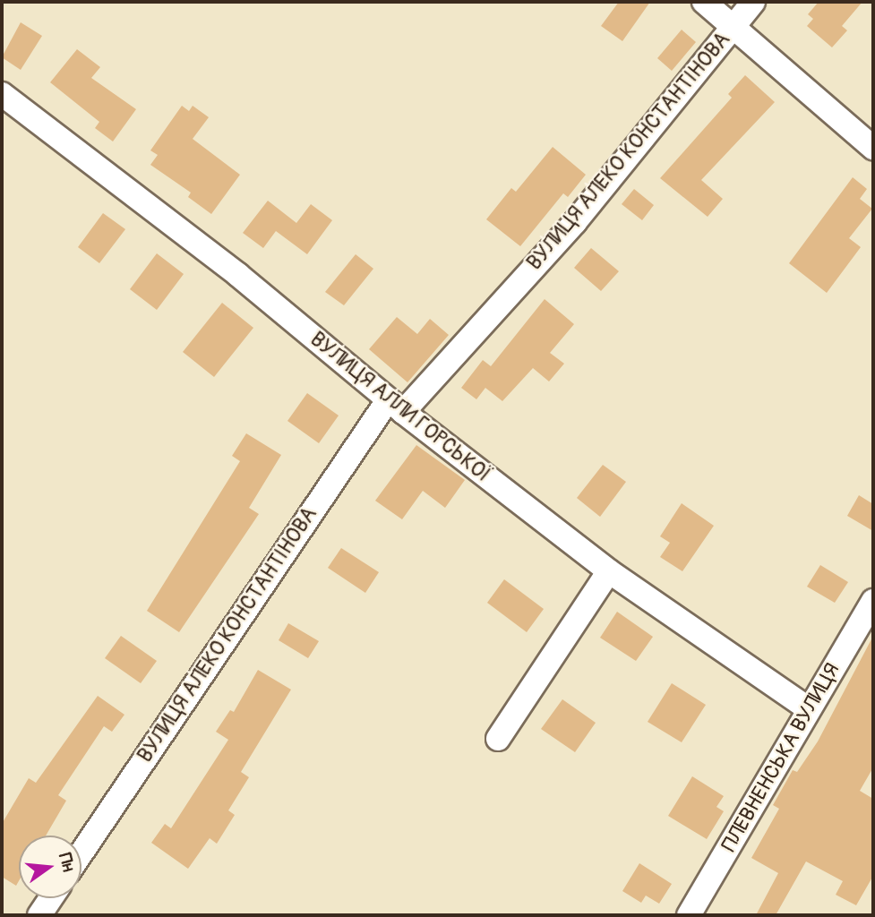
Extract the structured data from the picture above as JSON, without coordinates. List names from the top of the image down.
{
  "streets": {
    "street": ["ВУЛИЦЯ АЛЕКО КОНСТАНТІНОВА", "ВУЛИЦЯ АЛЛИ ГОРСЬКОЇ", "ПЛЕВНЕНСЬКА ВУЛИЦЯ"]
  },
  "crossings": [
    ["ВУЛИЦЯ АЛЕКО КОНСТАНТІНОВА", "ВУЛИЦЯ АЛЛИ ГОРСЬКОЇ"],
    ["ВУЛИЦЯ АЛЛИ ГОРСЬКОЇ", "ПЛЕВНЕНСЬКА ВУЛИЦЯ"]
  ],
  "north": "right"
}
